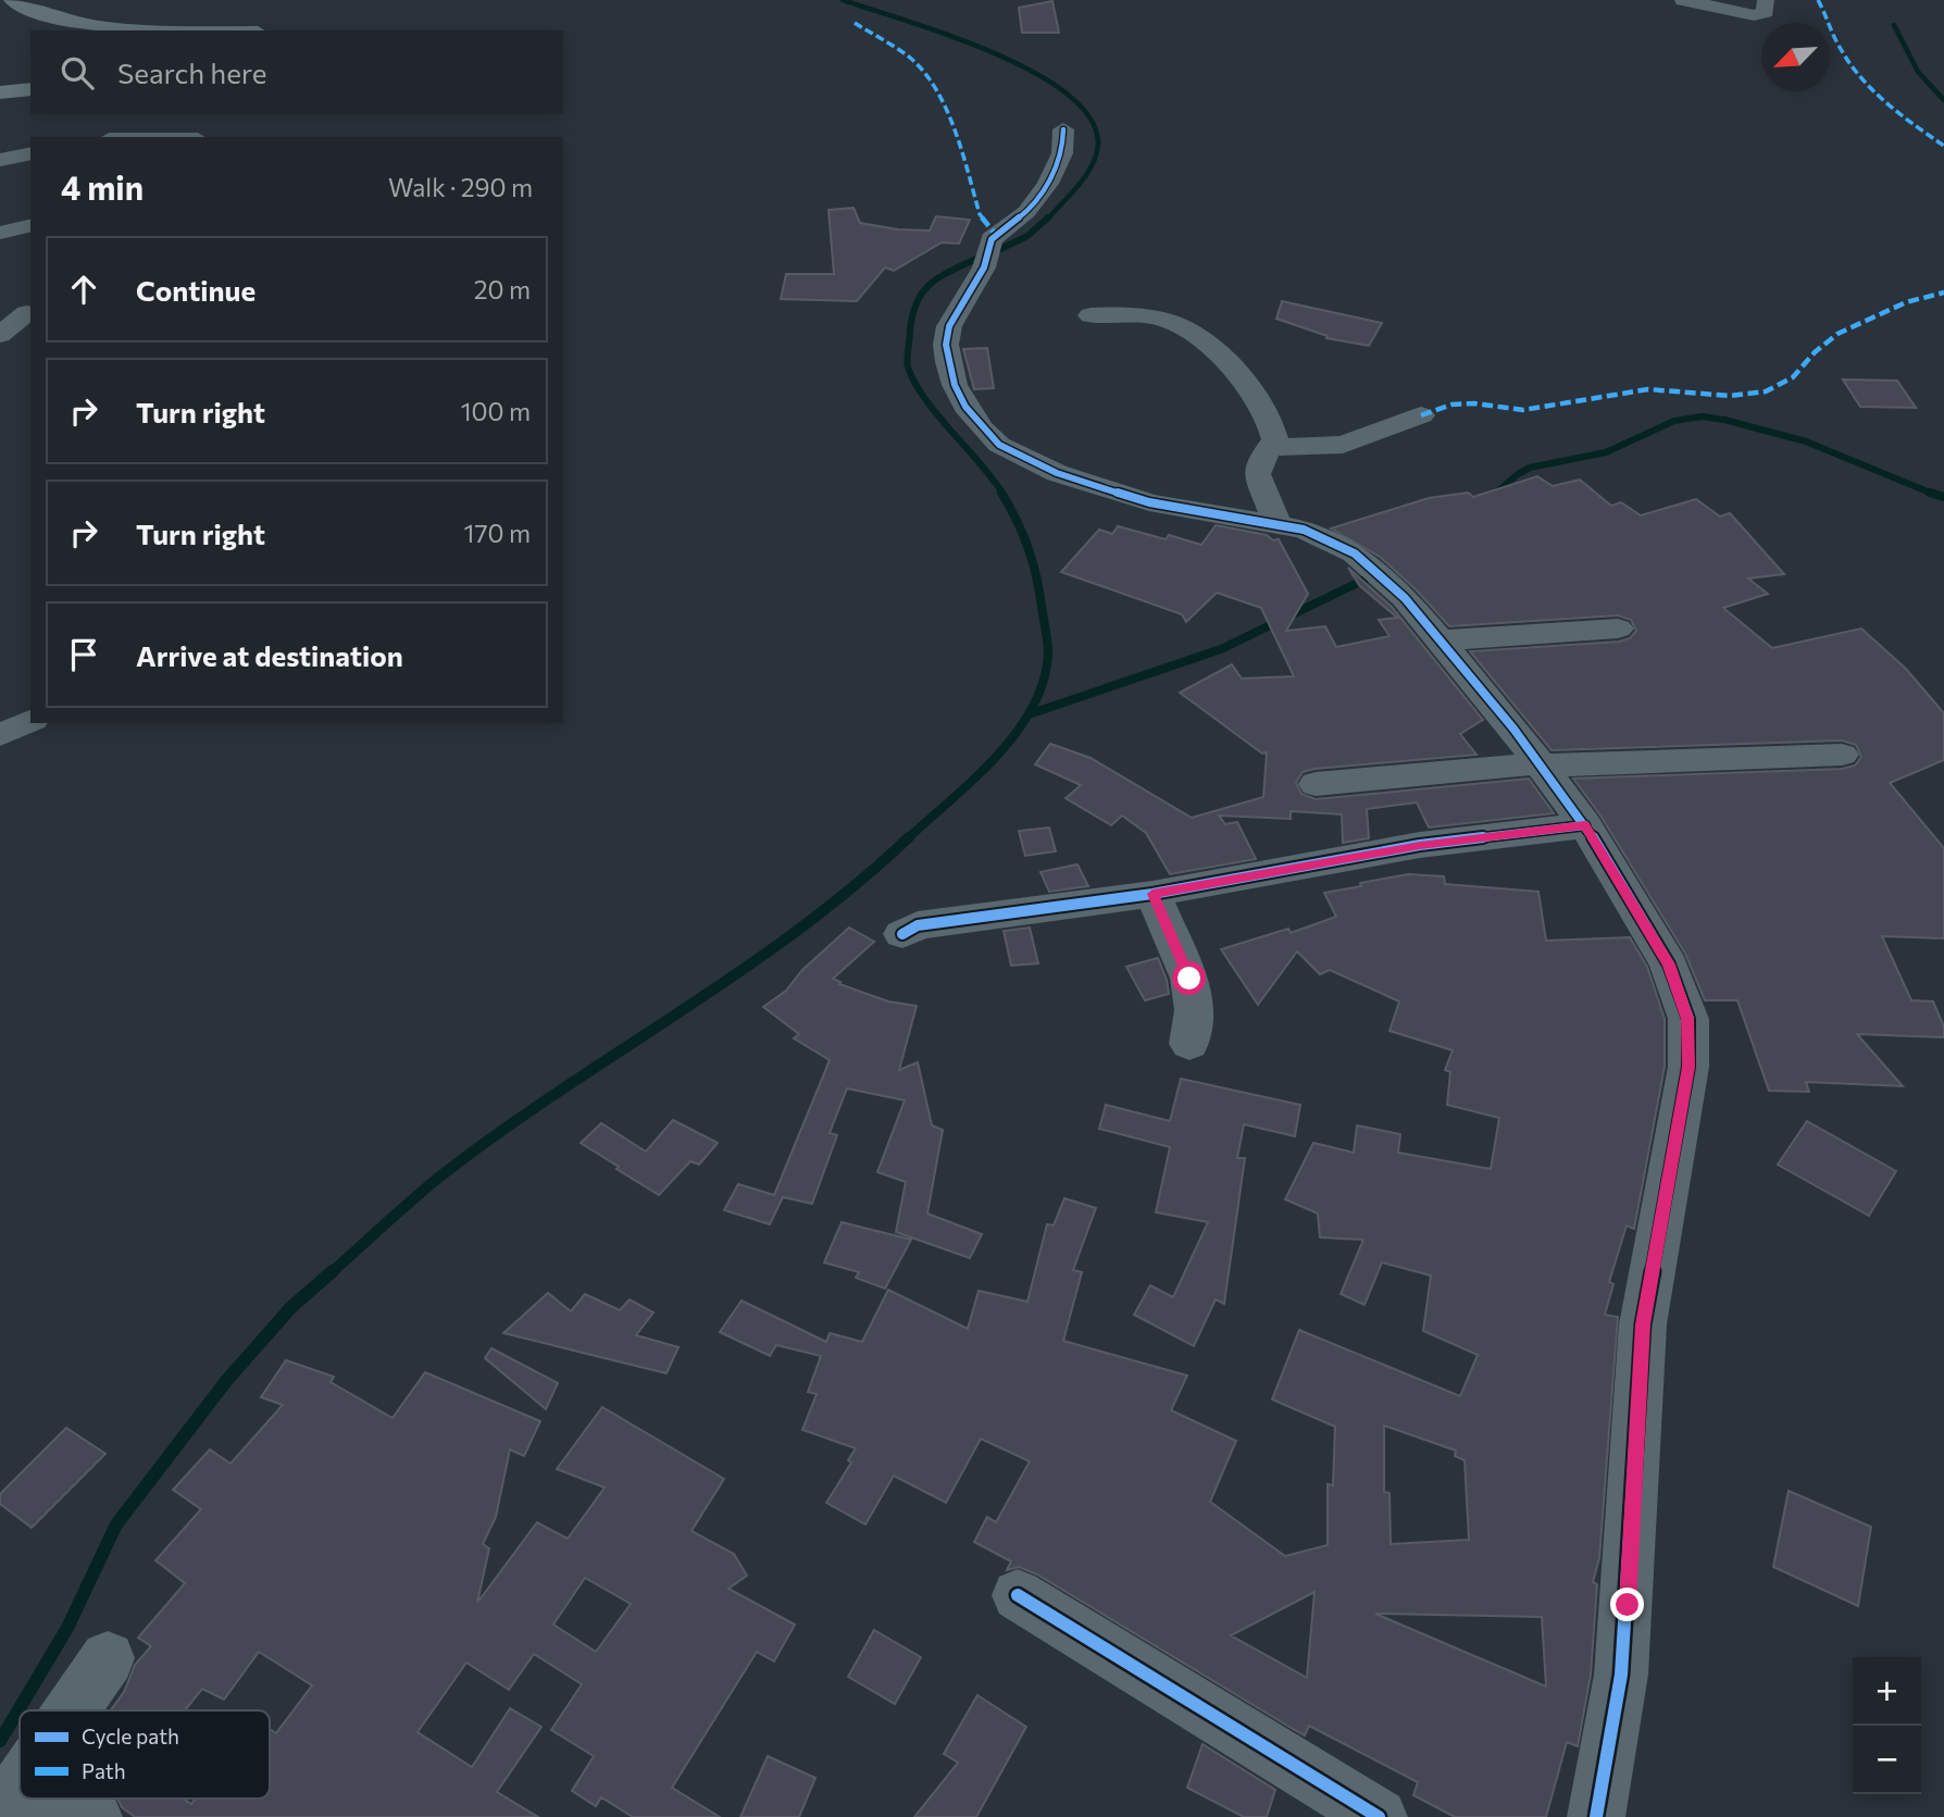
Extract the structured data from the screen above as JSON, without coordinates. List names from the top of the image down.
{
  "legend": ["Cycle path", "Path"],
  "north": "bottom left",
  "page": {
    "search": "Search here",
    "heading": ["4 min", "Walk · 290 m"],
    "list": [
      ["Continue", "20 m"],
      ["Turn right", "100 m"],
      ["Turn right", "170 m"],
      "Arrive at destination"
    ],
    "map_buttons": ["+", "−"]
  }
}
